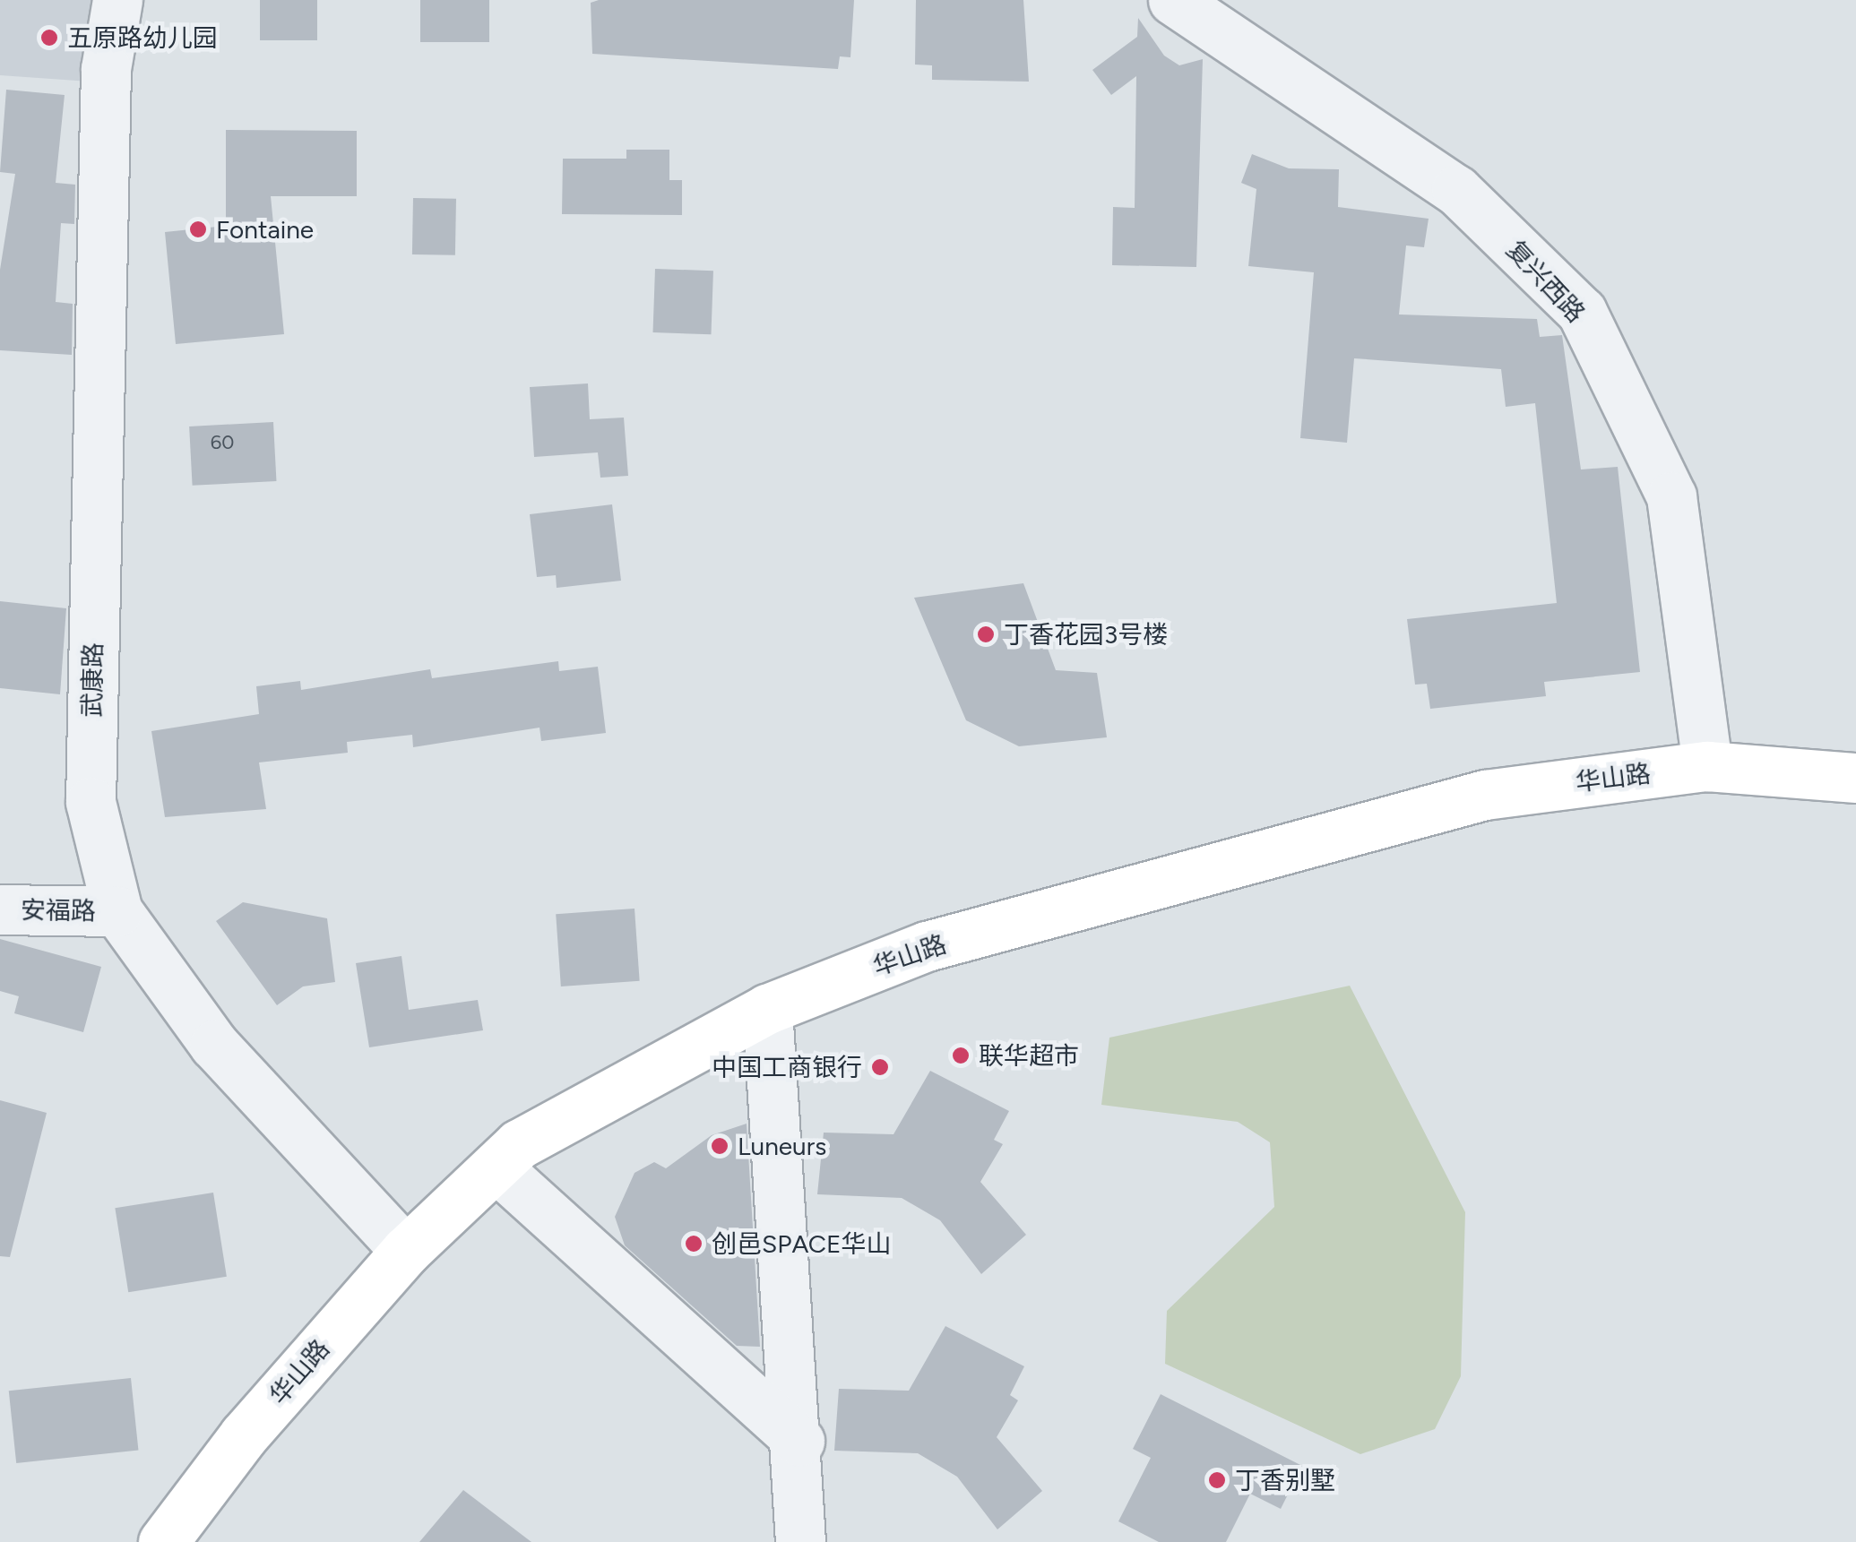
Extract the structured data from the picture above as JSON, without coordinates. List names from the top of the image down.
{
  "streets": {
    "main road": ["华山路"],
    "street": ["复兴西路", "武康路", "安福路"]
  },
  "crossings": [
    ["复兴西路", "华山路"],
    ["武康路", "华山路"],
    ["武康路", "安福路"]
  ],
  "places": [
    "五原路幼儿园",
    "Fontaine",
    "丁香花园3号楼",
    "联华超市",
    "中国工商银行",
    "Luneurs",
    "创邑SPACE华山",
    "丁香别墅"
  ],
  "house_numbers": ["60"]
}
